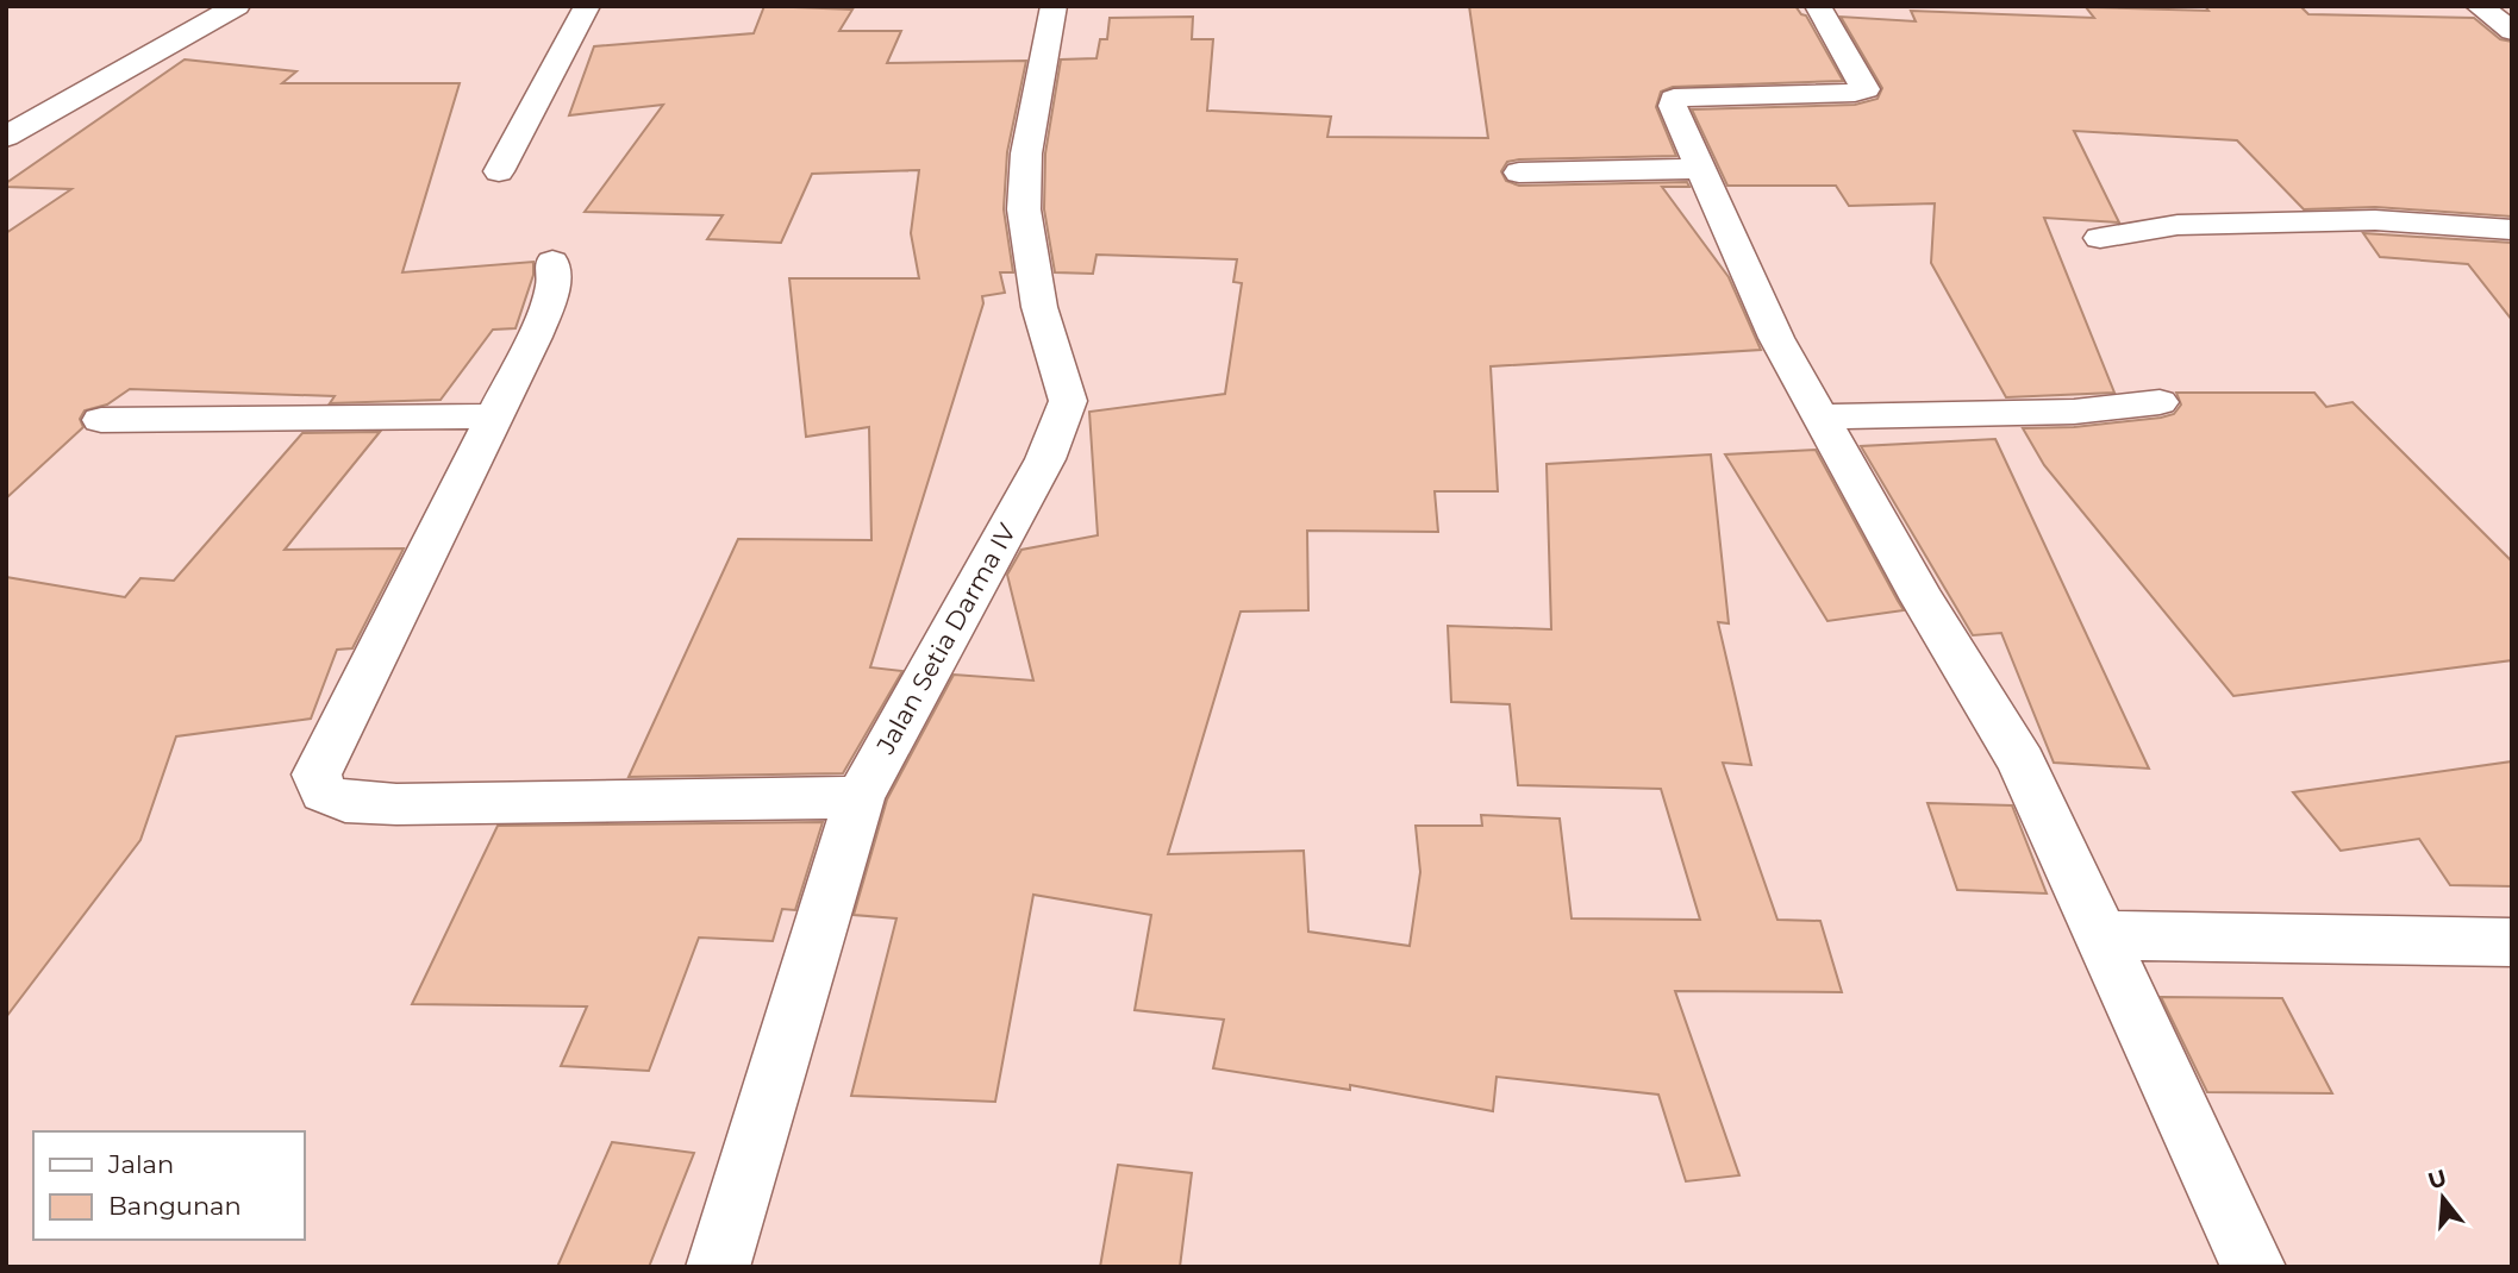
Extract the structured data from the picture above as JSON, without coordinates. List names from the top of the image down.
{
  "streets": {
    "street": ["Jalan Setia Darma IV"]
  },
  "legend": ["Jalan", "Bangunan"],
  "north": "top"
}
